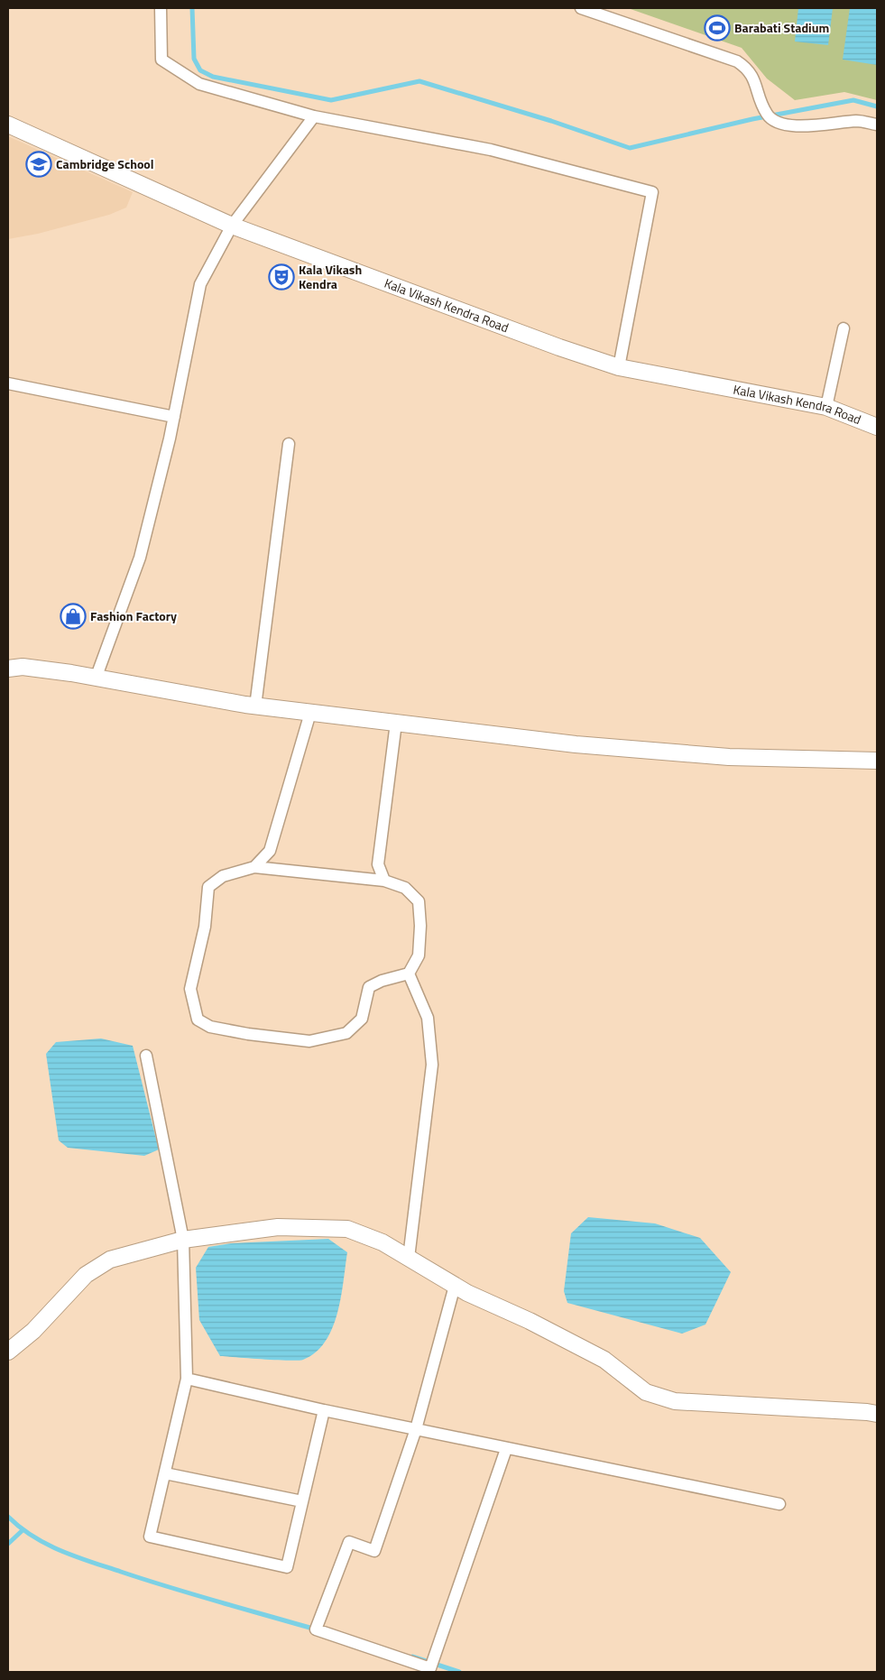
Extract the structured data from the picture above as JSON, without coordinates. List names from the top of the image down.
{
  "streets": {
    "street": ["Kala Vikash Kendra Road"]
  },
  "places": {
    "sports": ["Barabati Stadium"],
    "school or university": ["Cambridge School"],
    "theatre": ["Kala Vikash Kendra"],
    "shop": ["Fashion Factory"]
  }
}
